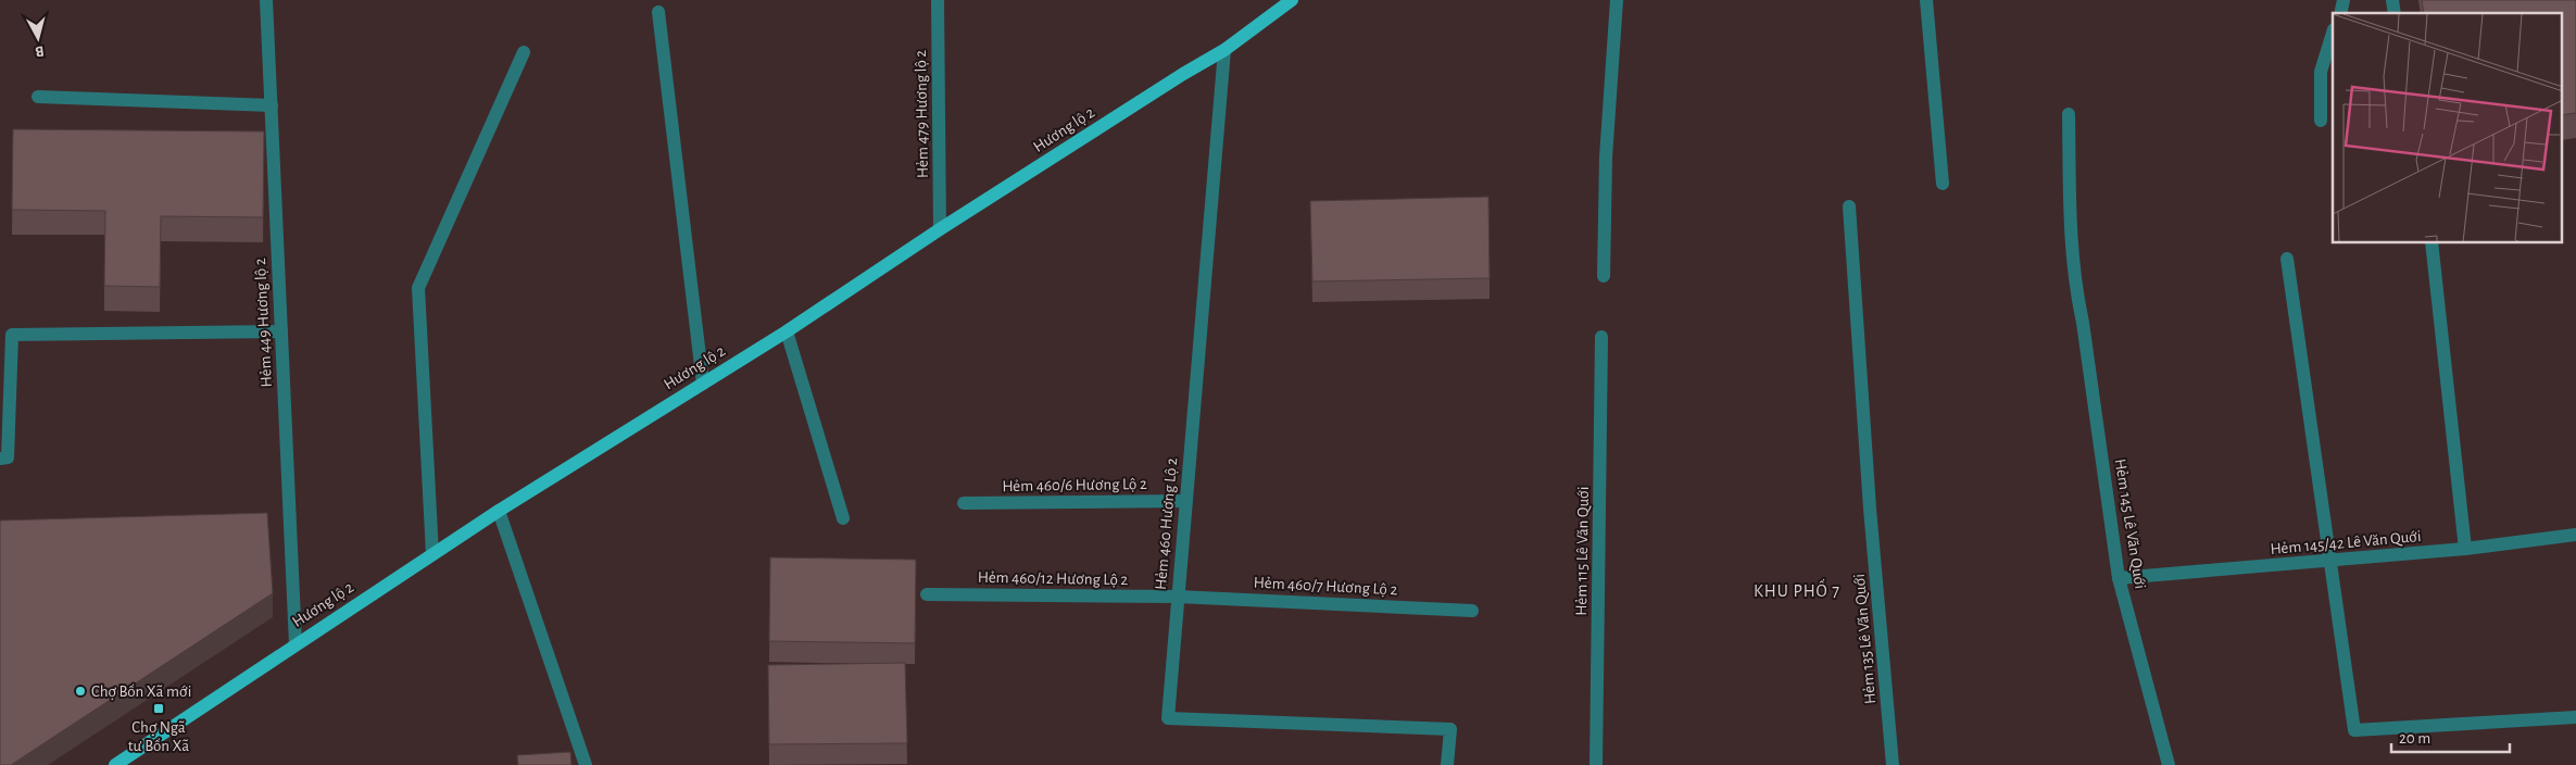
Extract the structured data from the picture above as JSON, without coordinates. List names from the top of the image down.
{
  "streets": {
    "main road": ["Hương lộ 2"],
    "street": [
      "Hẻm 479 Hương lộ 2",
      "Hẻm 449 Hương lộ 2",
      "Hẻm 460/6 Hương Lộ 2",
      "Hẻm 460 Hương Lộ 2",
      "Hẻm 145 Lê Văn Quới",
      "Hẻm 145/42 Lê Văn Quới",
      "Hẻm 115 Lê Văn Quới",
      "Hẻm 460/12 Hương Lộ 2",
      "Hẻm 460/7 Hương Lộ 2",
      "Hẻm 135 Lê Văn Quới"
    ]
  },
  "crossings": [
    ["Hẻm 479 Hương lộ 2", "Hương lộ 2"],
    ["Hương lộ 2", "Hẻm 449 Hương lộ 2"],
    ["Hương lộ 2", "Hẻm 460 Hương Lộ 2"],
    ["Hẻm 460/6 Hương Lộ 2", "Hẻm 460 Hương Lộ 2"],
    ["Hẻm 460 Hương Lộ 2", "Hẻm 460/12 Hương Lộ 2"],
    ["Hẻm 460 Hương Lộ 2", "Hẻm 460/7 Hương Lộ 2"],
    ["Hẻm 145 Lê Văn Quới", "Hẻm 145/42 Lê Văn Quới"],
    ["Hẻm 460/12 Hương Lộ 2", "Hẻm 460/7 Hương Lộ 2"]
  ],
  "districts": ["KHU PHỐ 7"],
  "places": {
    "other": ["Chợ Bốn Xã mới"],
    "transit": ["Chợ Ngã tư Bốn Xã"]
  },
  "scale_bar": "20 m",
  "north": "bottom"
}
